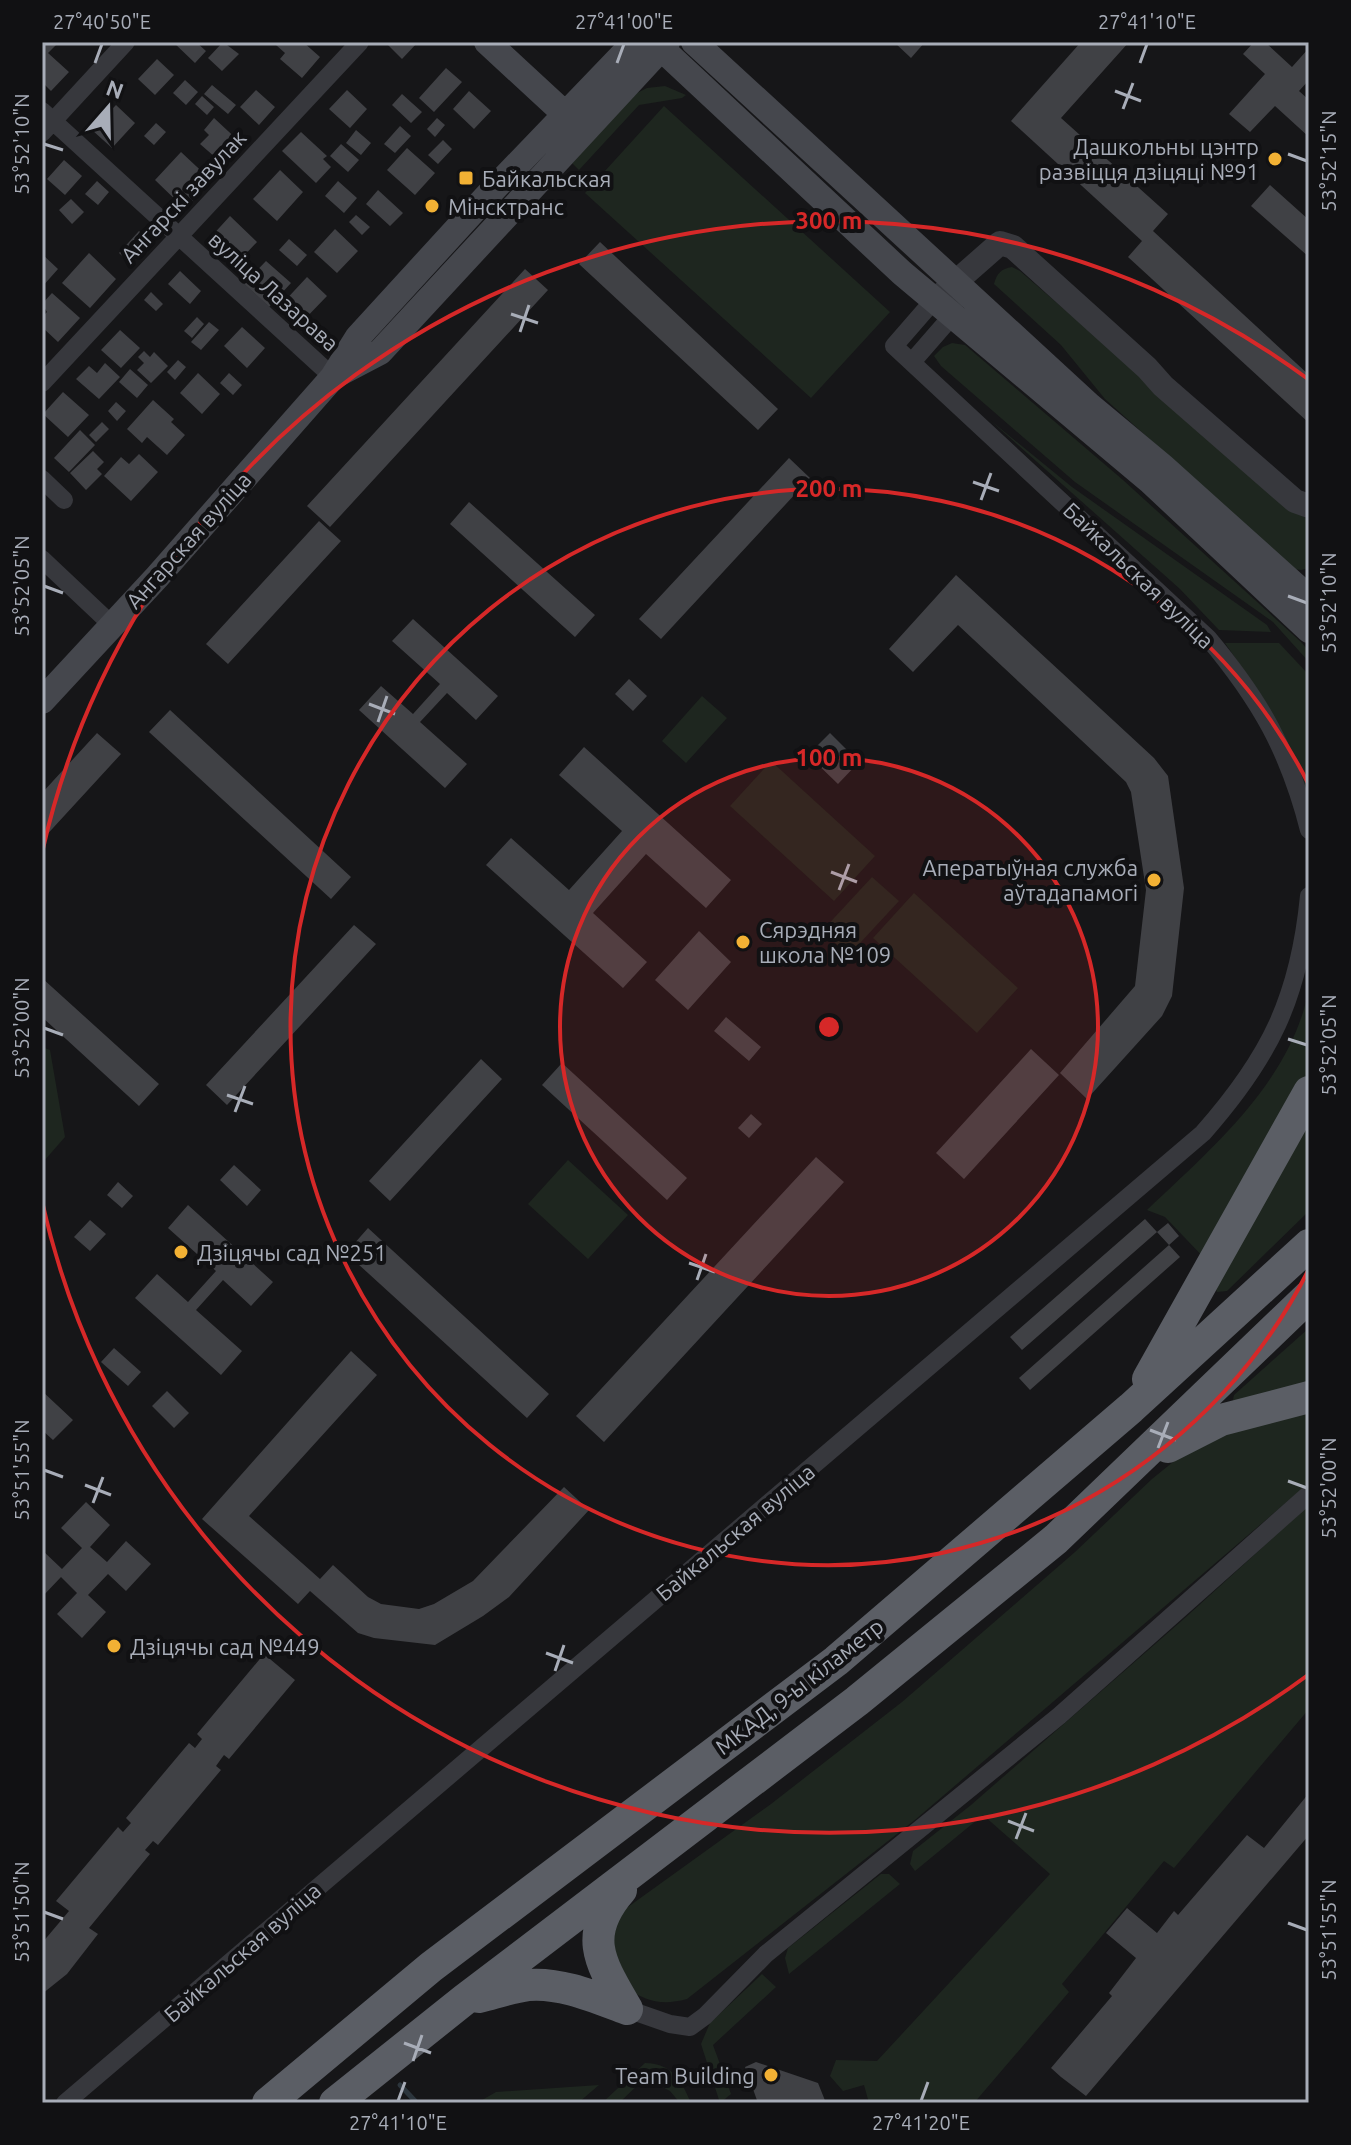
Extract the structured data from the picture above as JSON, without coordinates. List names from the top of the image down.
{
  "streets": {
    "highway": ["МКАД, 9-ы кіламетр"],
    "main road": ["Ангарская вуліца"],
    "street": ["Ангарскі завулак", "вуліца Лазарава", "Байкальская вуліца"]
  },
  "crossings": [
    ["Ангарскі завулак", "вуліца Лазарава"],
    ["вуліца Лазарава", "Ангарская вуліца"]
  ],
  "places": {
    "other": [
      "Дашкольны цэнтр развіцця дзіцяці №91",
      "Мінсктранс",
      "Аператыўная служба аўтадапамогі",
      "Сярэдняя школа №109",
      "Дзіцячы сад №251",
      "Дзіцячы сад №449",
      "Team Building"
    ],
    "transit": ["Байкальская"]
  },
  "north": "top",
  "coordinates": [
    "27°40'50\"E",
    "27°41'00\"E",
    "27°41'10\"E",
    "53°52'10\"N",
    "53°52'15\"N",
    "53°52'05\"N",
    "53°52'00\"N",
    "53°51'55\"N",
    "53°51'50\"N",
    "27°41'20\"E"
  ],
  "rings": ["300 m", "200 m", "100 m"]
}
